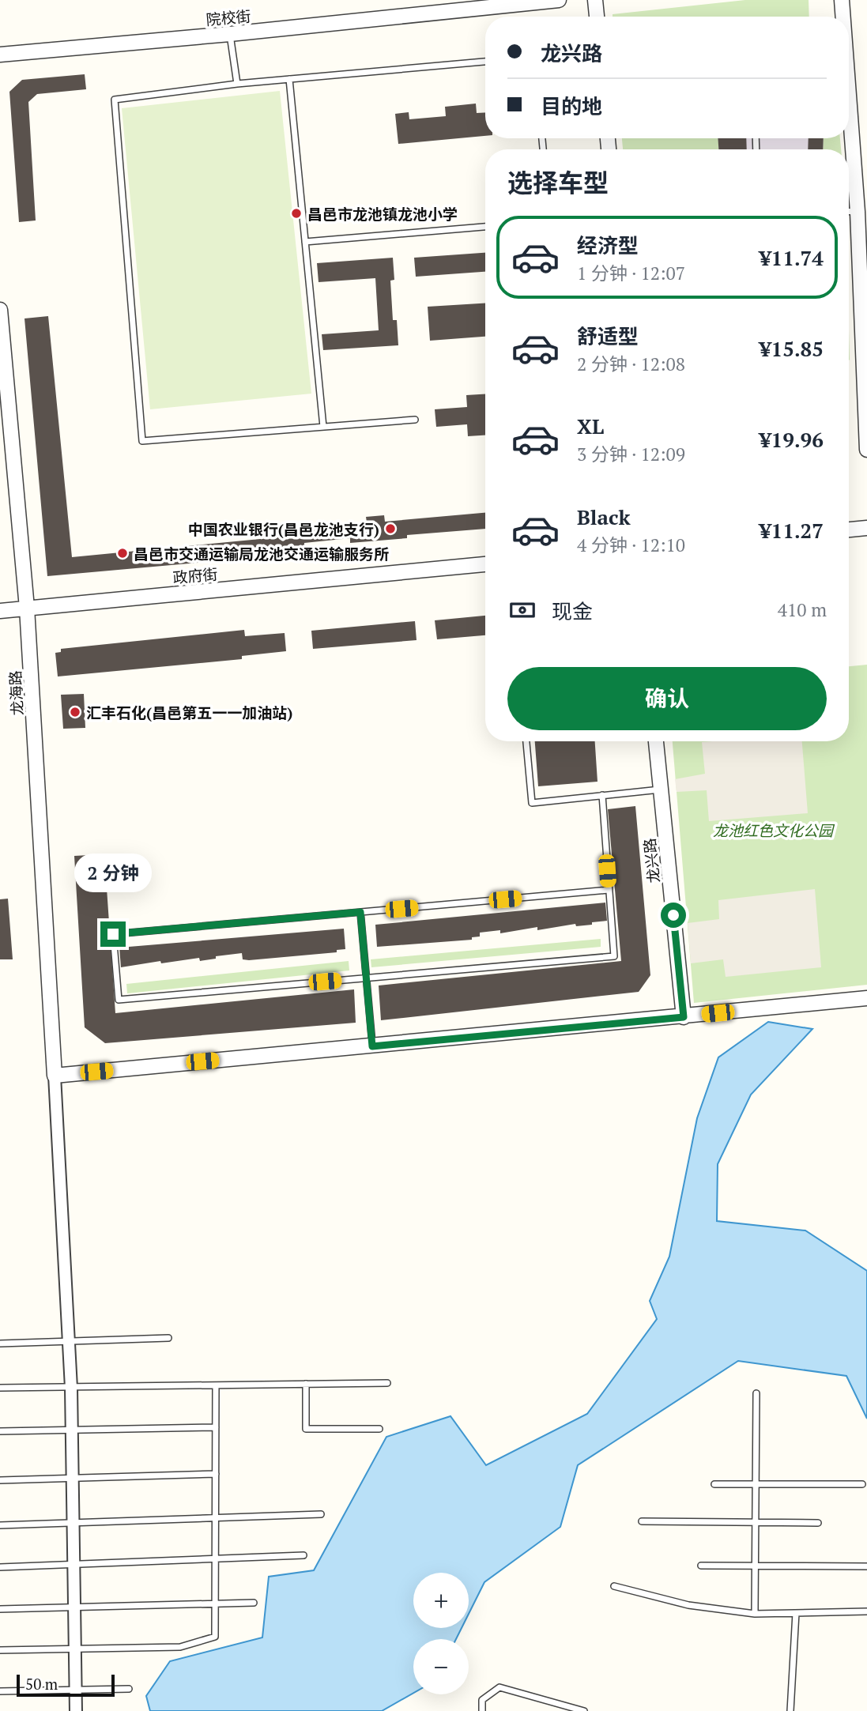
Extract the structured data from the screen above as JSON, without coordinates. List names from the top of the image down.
{
  "streets": {
    "street": [
      "院校街",
      "政府街",
      "龙海路",
      "龙兴路"
    ]
  },
  "crossings": [
    ["政府街", "龙海路"]
  ],
  "parks": ["龙池红色文化公园"],
  "places": [
    "昌邑市龙池镇龙池小学",
    "中国农业银行(昌邑龙池支行)",
    "昌邑市交通运输局龙池交通运输服务所",
    "汇丰石化(昌邑第五一一加油站)"
  ],
  "scale_bar": "50 m",
  "page": {
    "banner": ["龙兴路", "目的地"],
    "heading": "选择车型",
    "list": [
      {
        "name": "经济型",
        "note": "1 分钟 · 12:07",
        "value": "¥11.74"
      },
      {
        "name": "舒适型",
        "note": "2 分钟 · 12:08",
        "value": "¥15.85"
      },
      {
        "name": "XL",
        "note": "3 分钟 · 12:09",
        "value": "¥19.96"
      },
      {
        "name": "Black",
        "note": "4 分钟 · 12:10",
        "value": "¥11.27"
      }
    ],
    "pay": ["现金", "410 m"],
    "buttons": "确认",
    "bubble": "2 分钟",
    "map_buttons": ["+", "−"],
    "scale": "50 m"
  }
}
